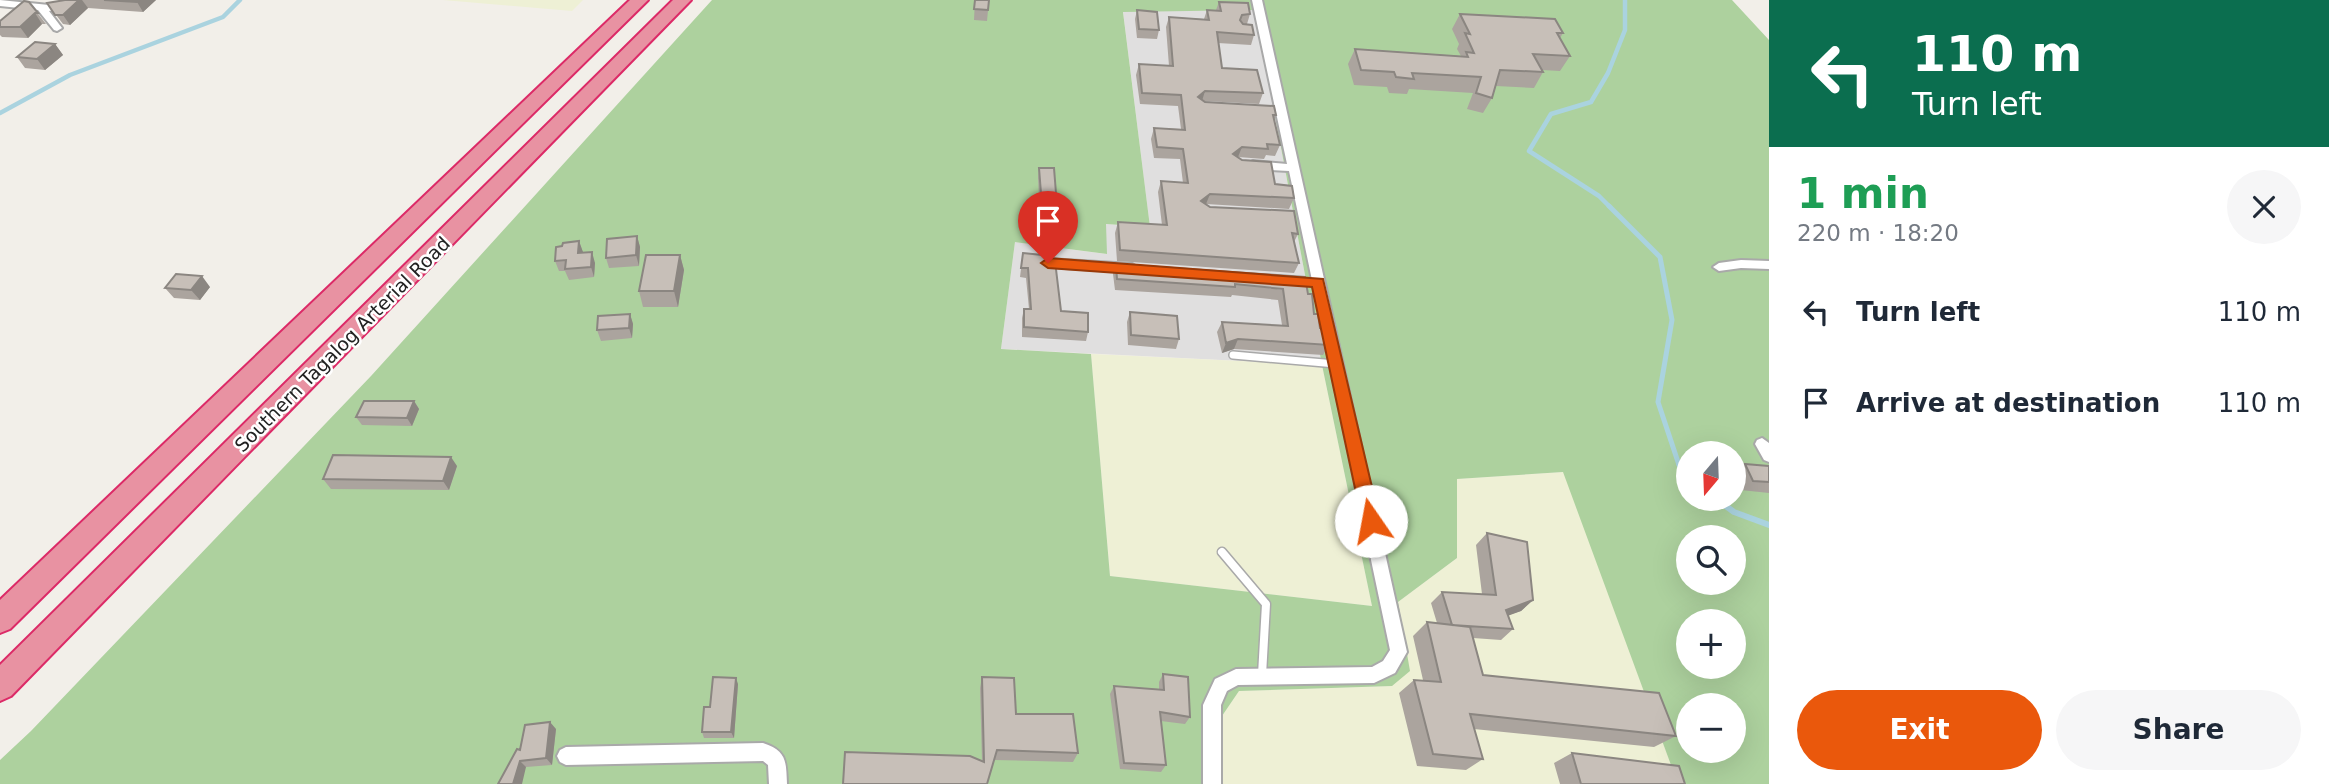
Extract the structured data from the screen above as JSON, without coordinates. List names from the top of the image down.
{
  "streets": {
    "highway": ["Southern Tagalog Arterial Road"]
  },
  "north": "bottom",
  "page": {
    "turn": ["110 m", "Turn left"],
    "heading": ["1 min", "220 m · 18:20"],
    "list": [
      {
        "name": "Turn left",
        "value": "110 m"
      },
      {
        "name": "Arrive at destination",
        "value": "110 m"
      }
    ],
    "map_buttons": ["+", "−"],
    "buttons": ["Exit", "Share"]
  }
}
